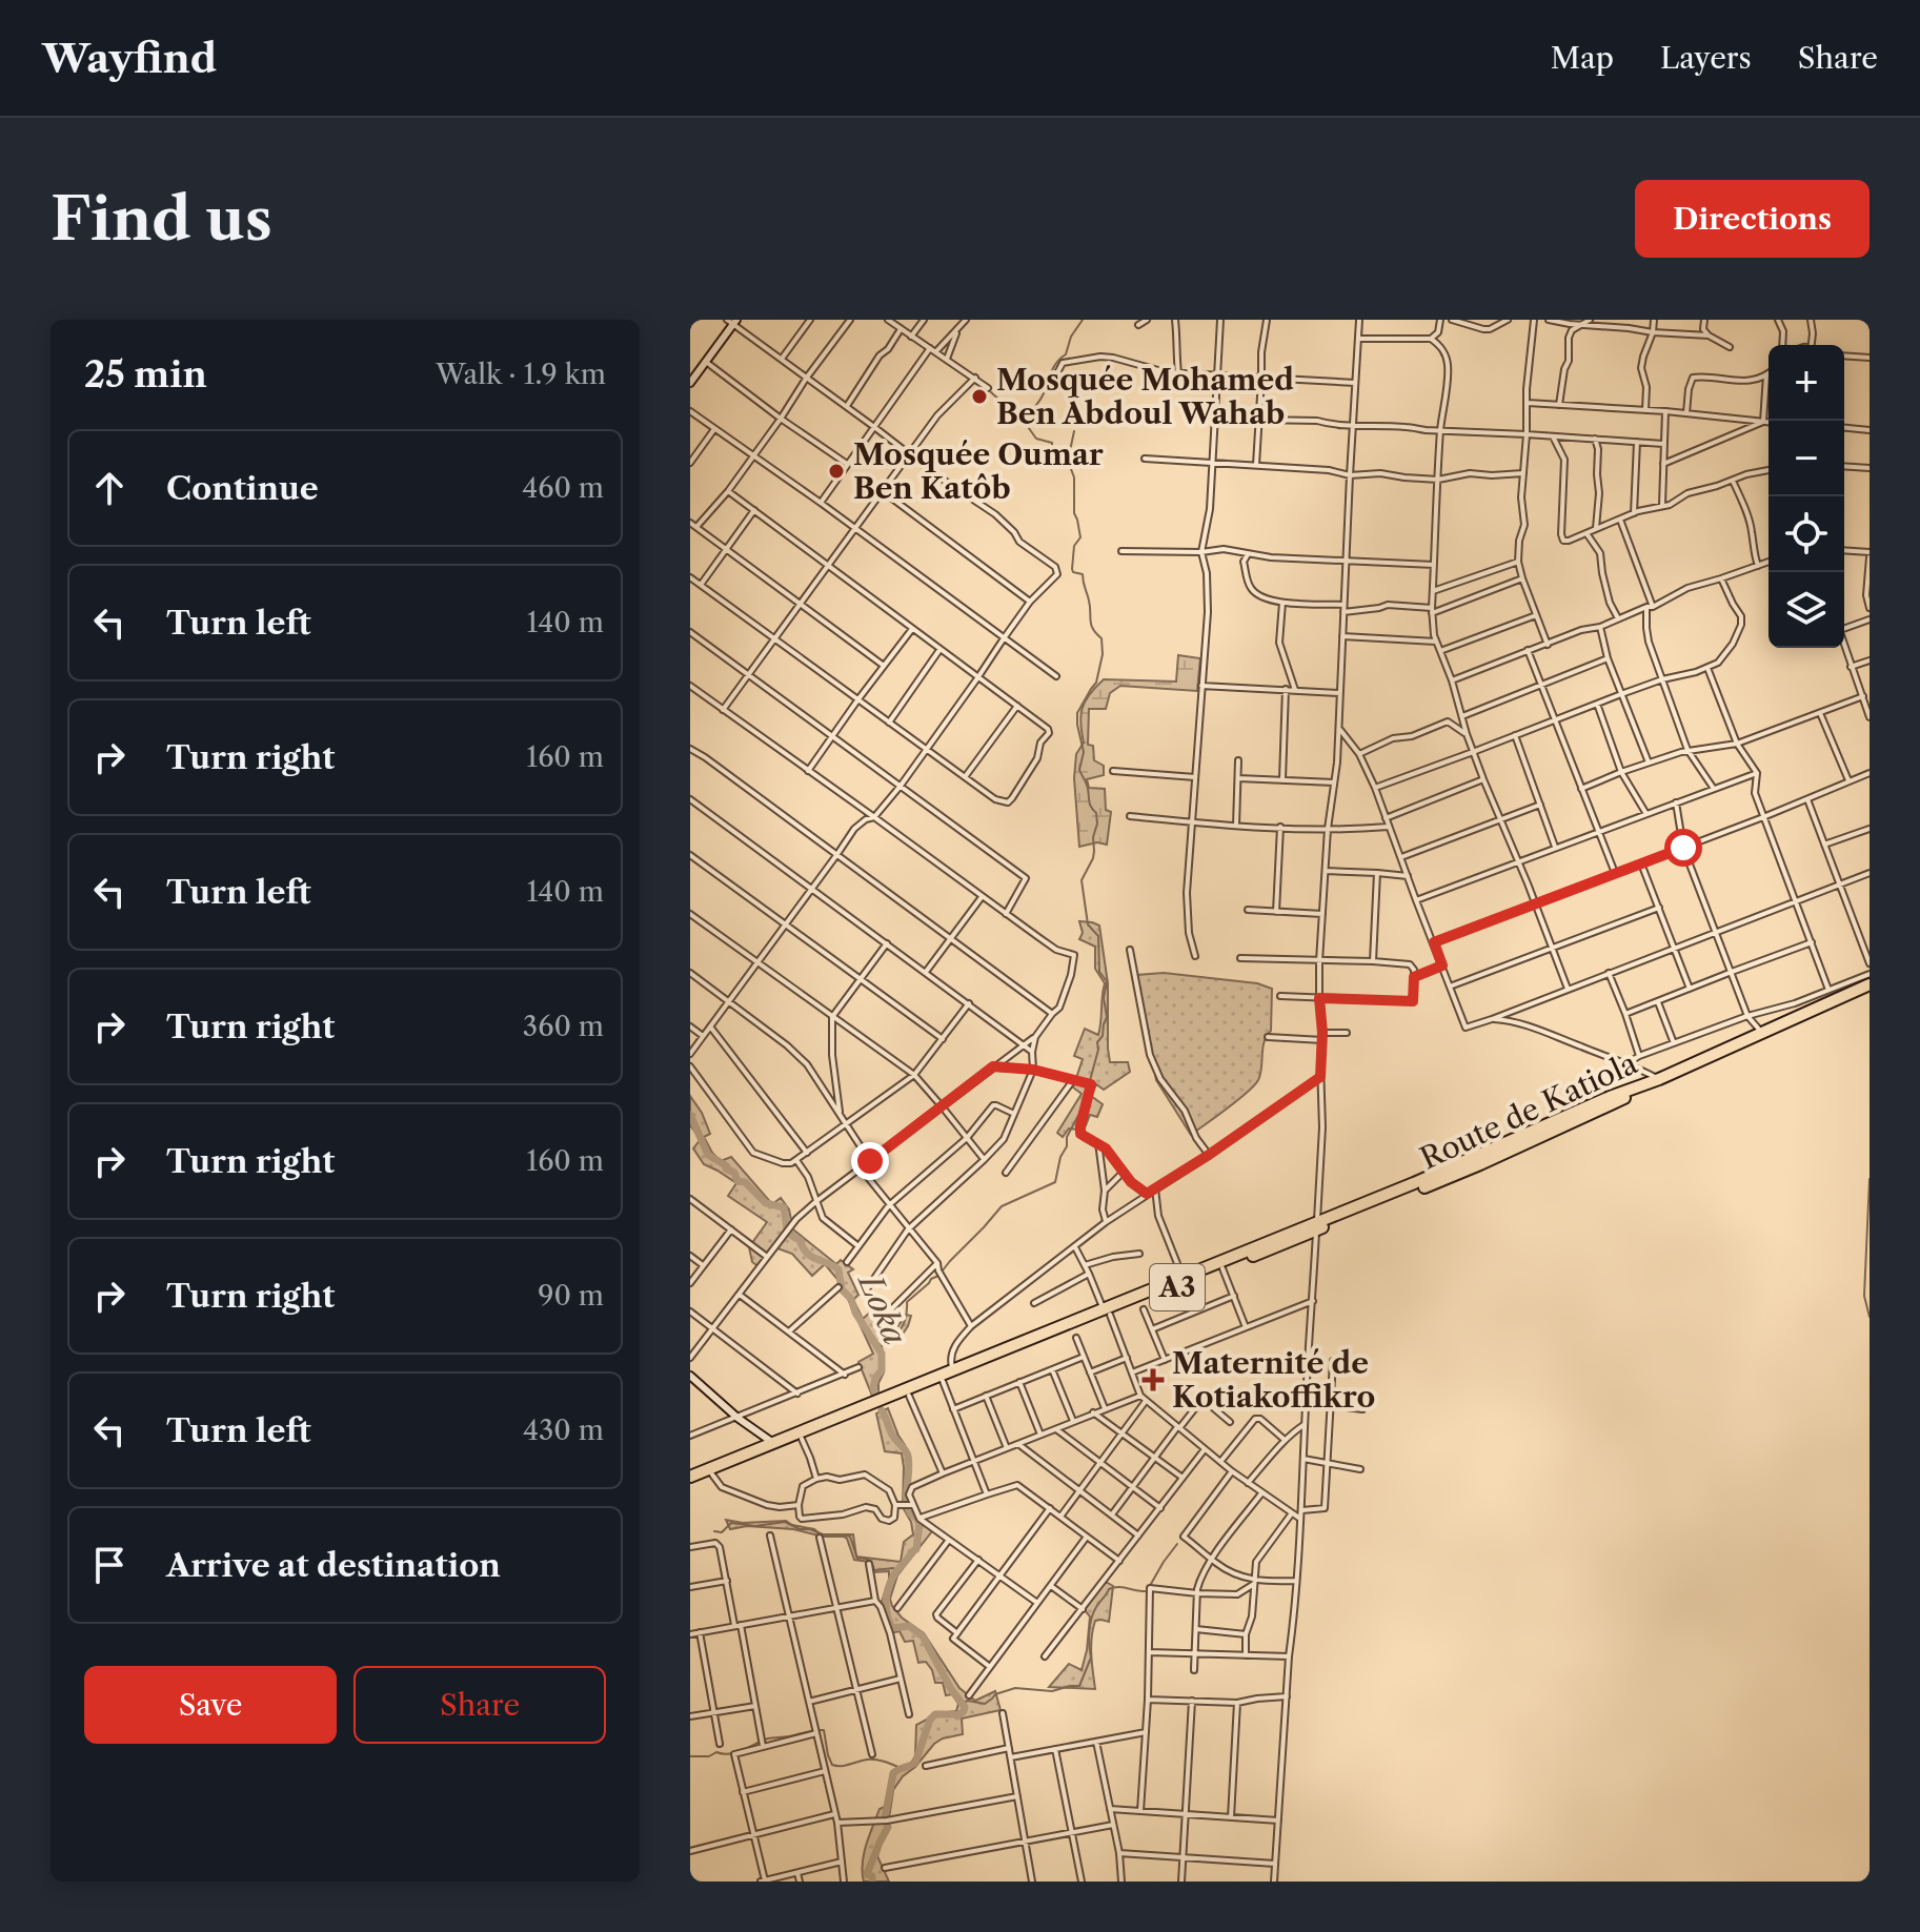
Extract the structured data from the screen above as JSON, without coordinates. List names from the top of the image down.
{
  "streets": {
    "highway": ["Route de Katiola", "A3"]
  },
  "crossings": [
    ["Route de Katiola", "A3"]
  ],
  "water": ["Loka"],
  "places": {
    "other": ["Mosquée Mohamed Ben Abdoul Wahab", "Mosquée Oumar Ben Katôb"],
    "health": ["Maternité de Kotiakoffikro"]
  },
  "page": {
    "header": "Wayfind",
    "nav": ["Map", "Layers", "Share"],
    "buttons": [
      "Directions",
      ["Save", "Share"]
    ],
    "title": "Find us",
    "heading": ["25 min", "Walk · 1.9 km"],
    "map_buttons": ["+", "−"],
    "list": [
      ["Continue", "460 m"],
      ["Turn left", "140 m"],
      ["Turn right", "160 m"],
      ["Turn left", "140 m"],
      ["Turn right", "360 m"],
      ["Turn right", "160 m"],
      ["Turn right", "90 m"],
      ["Turn left", "430 m"],
      "Arrive at destination"
    ]
  }
}
